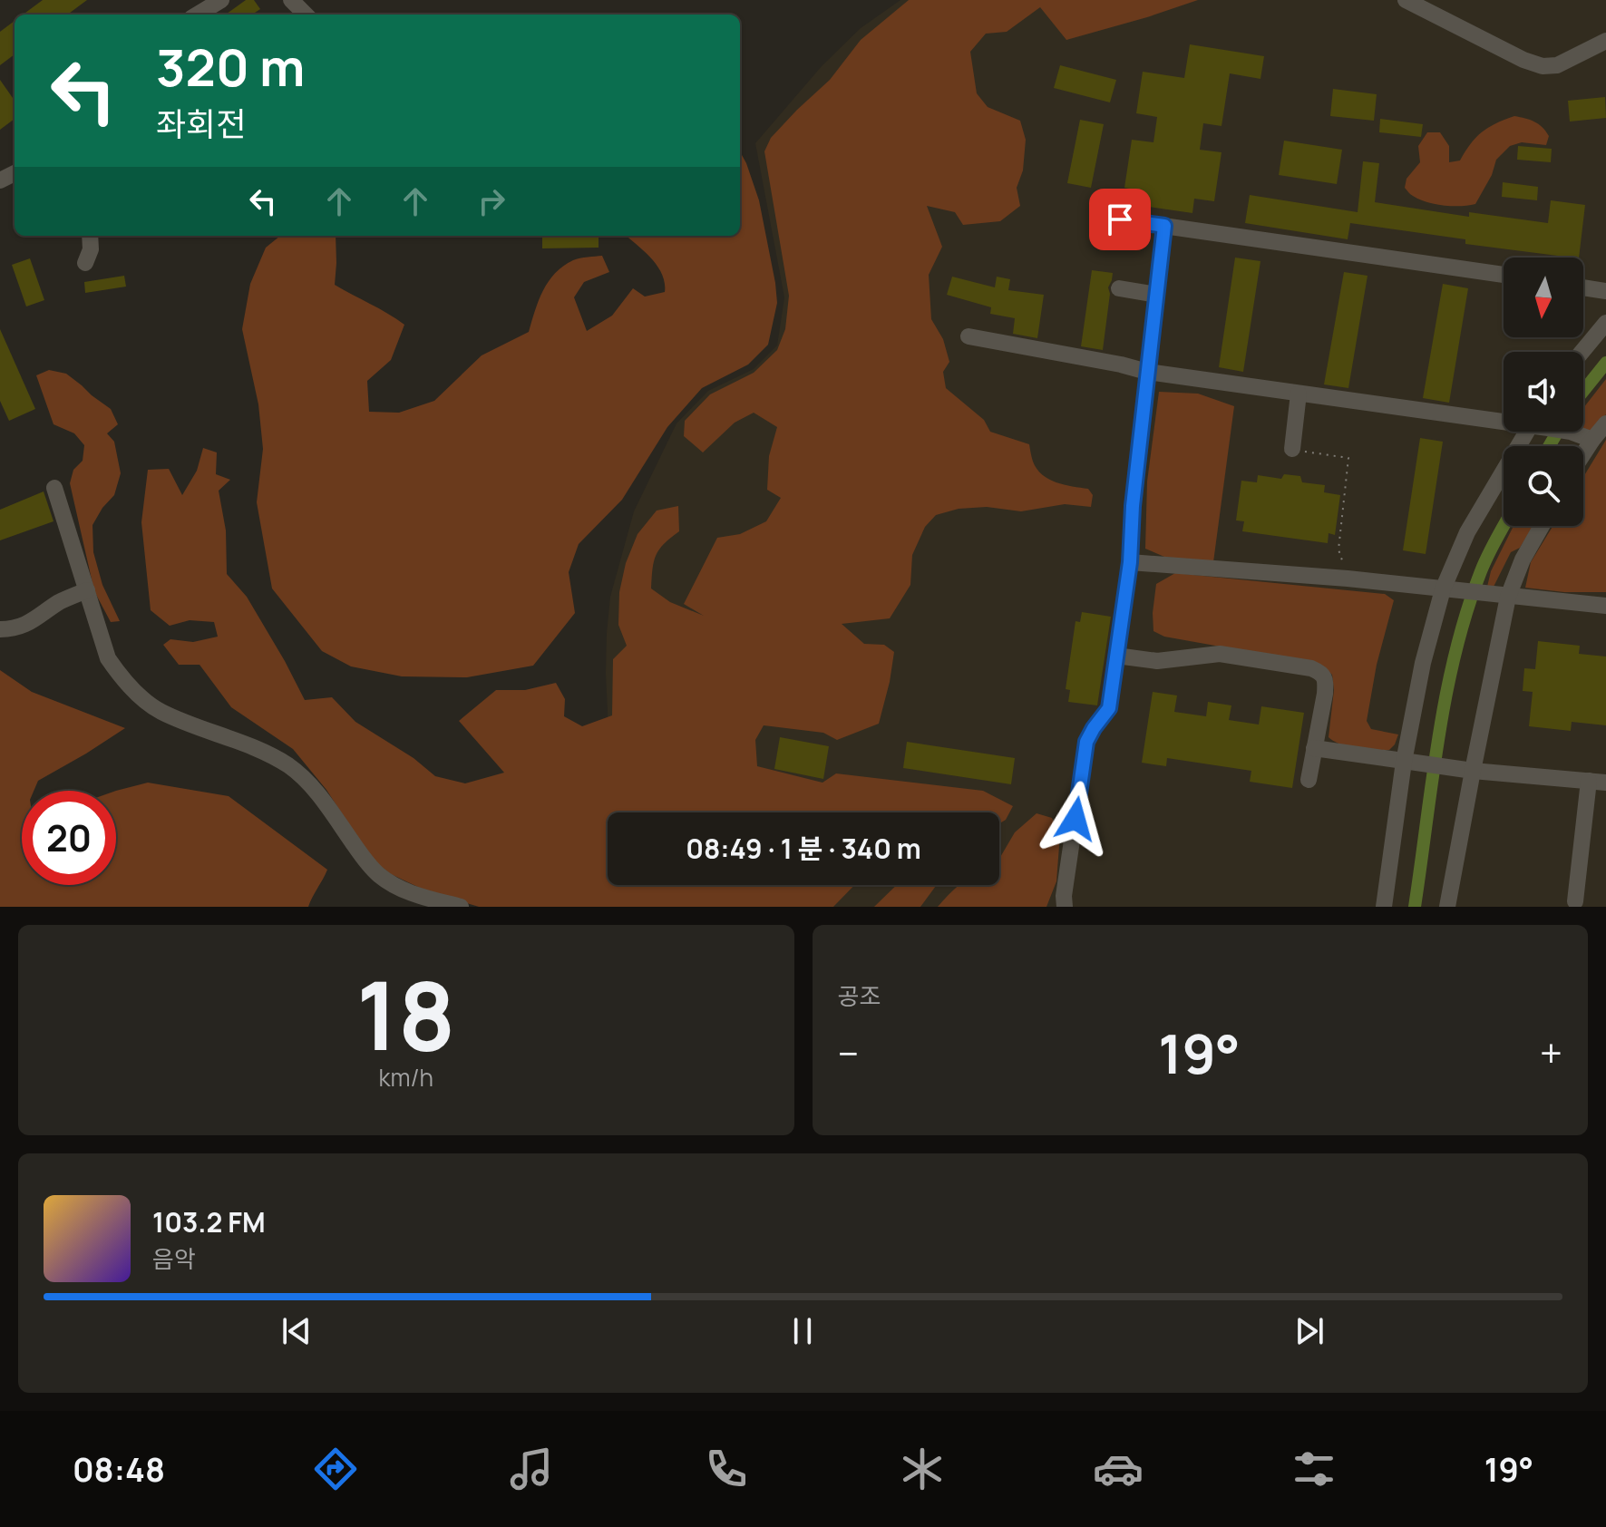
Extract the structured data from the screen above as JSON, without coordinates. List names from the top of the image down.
{
  "north": "bottom",
  "page": {
    "turn": ["320 m", "좌회전"],
    "limit": "20",
    "trip": "08:49 · 1 분 · 340 m",
    "tile": [
      ["18", "km/h"],
      "공조"
    ],
    "heat": ["−", "19°", "+"],
    "song": ["103.2 FM", "음악"],
    "tabs": ["08:48", "19°"]
  }
}
